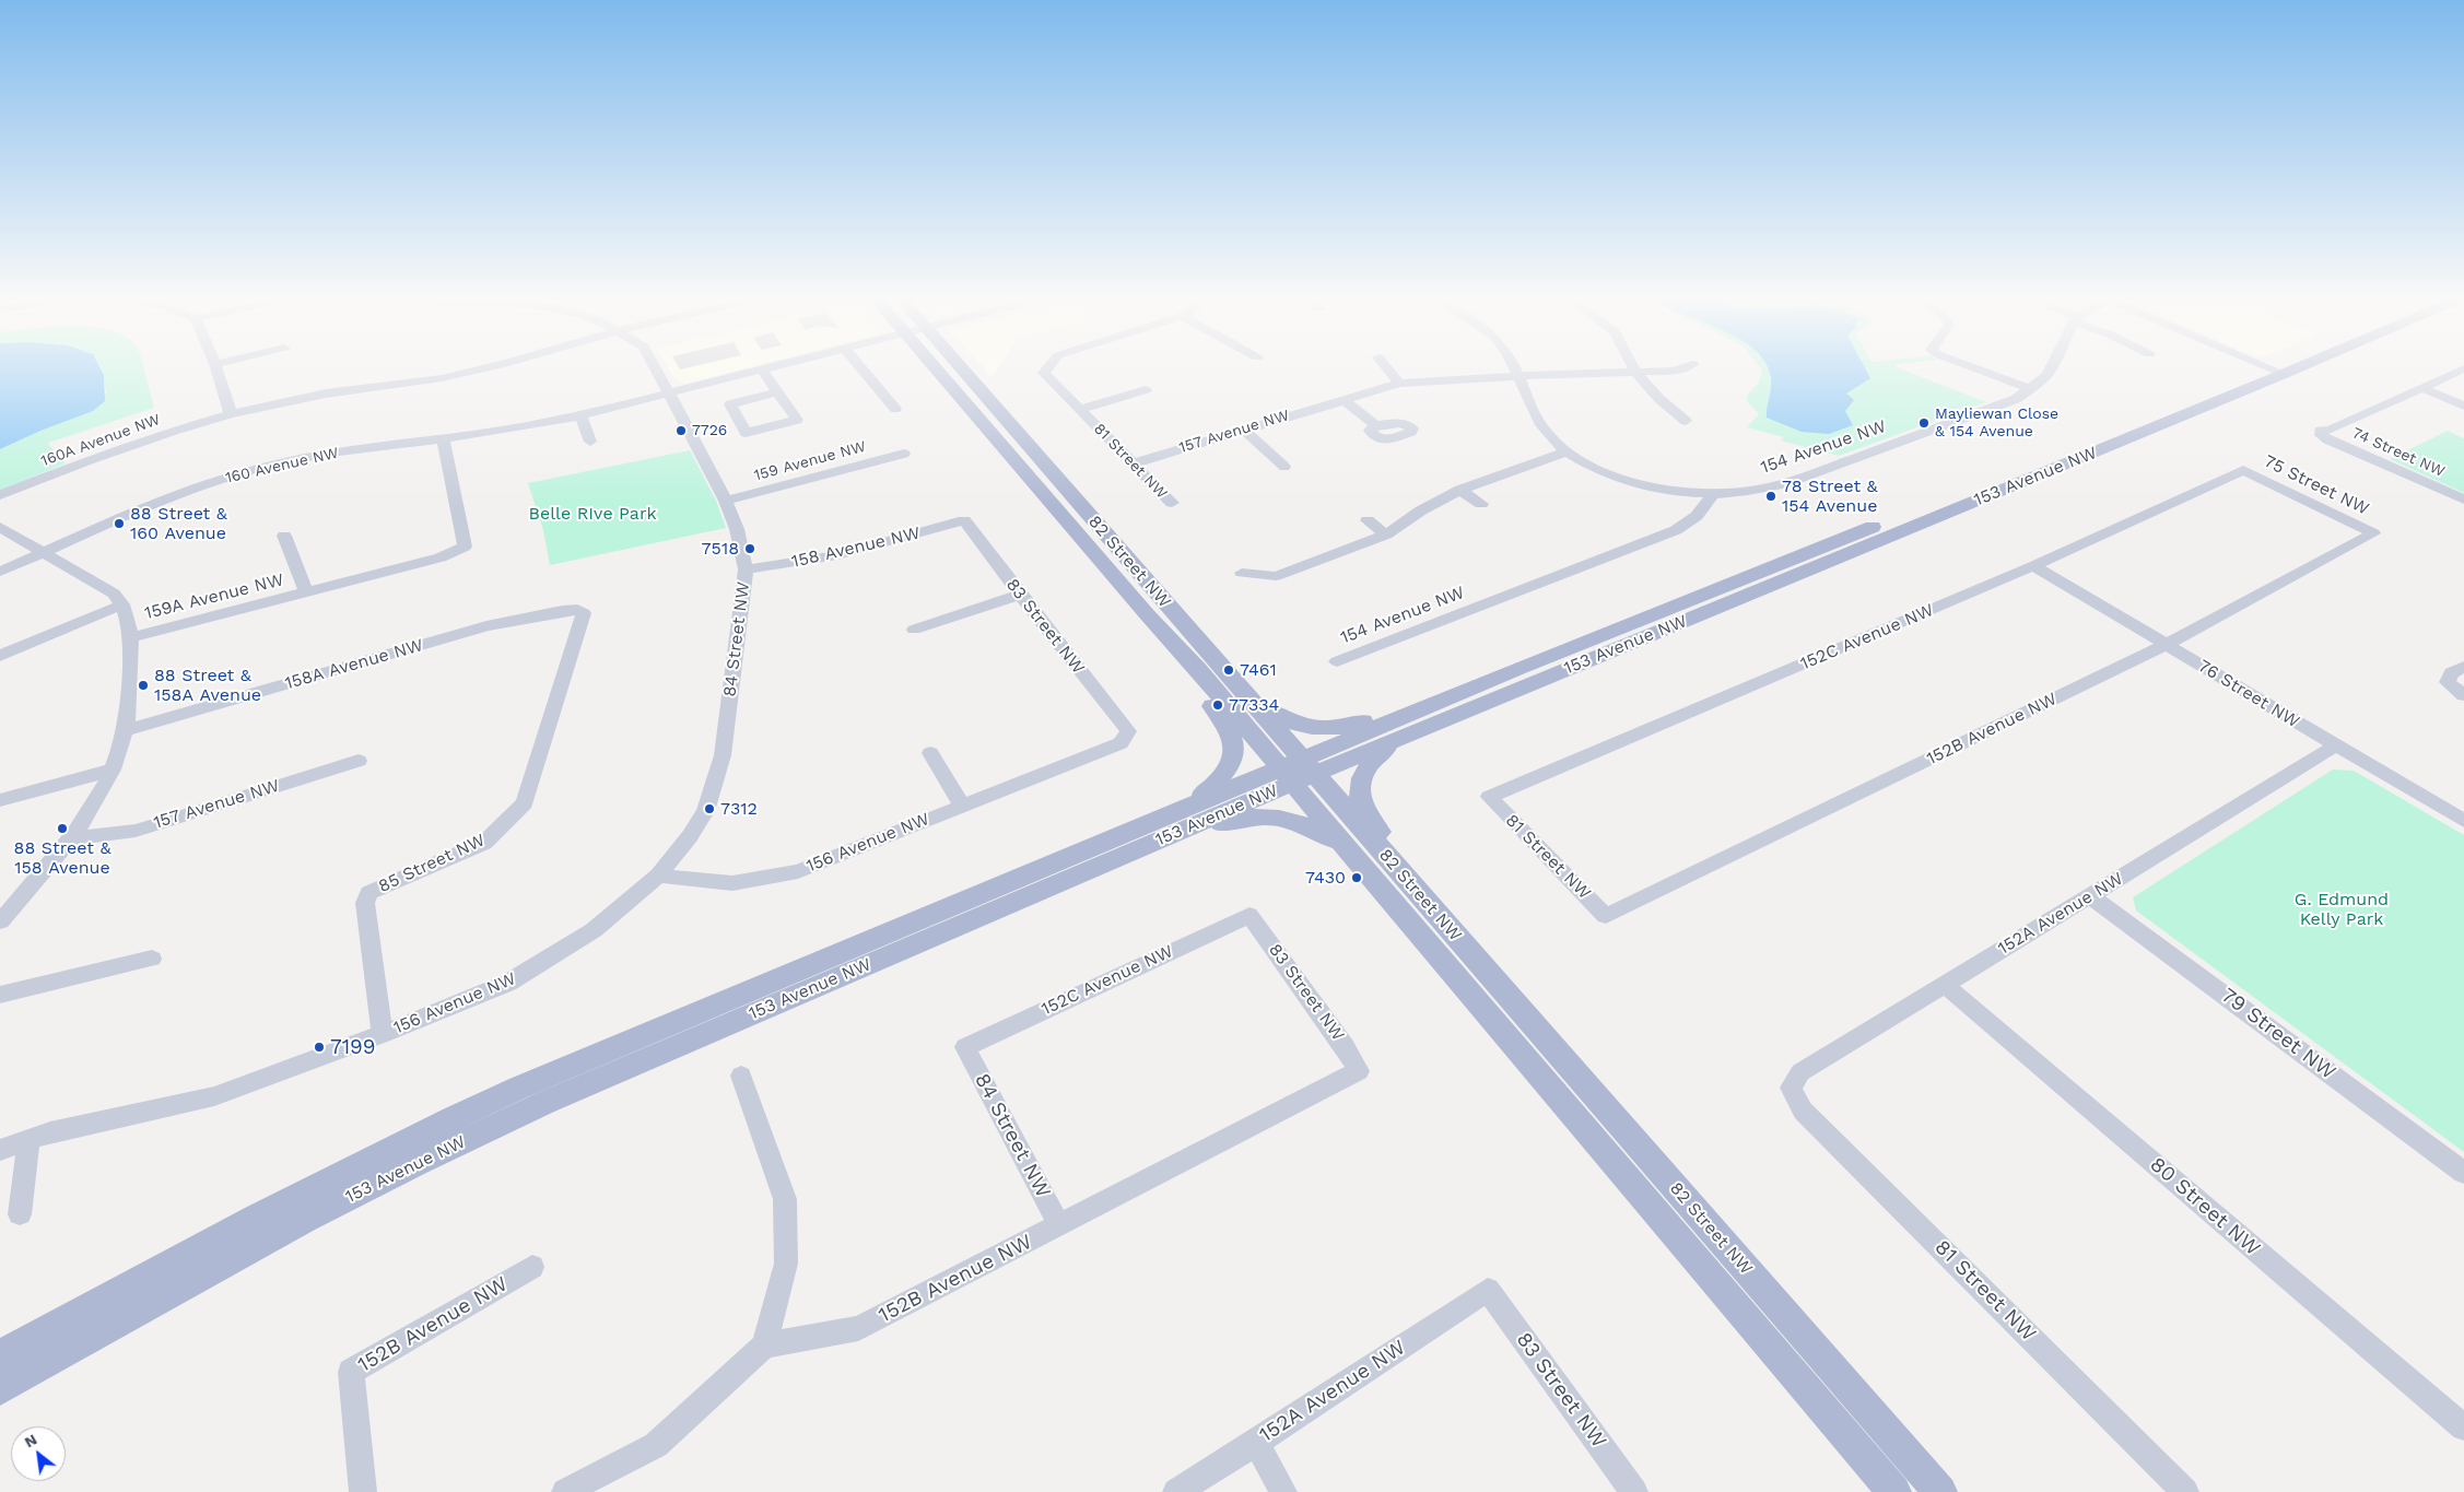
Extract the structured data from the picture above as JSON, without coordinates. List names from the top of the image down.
{
  "streets": {
    "main road": ["153 Avenue NW", "82 Street NW"],
    "street": [
      "157 Avenue NW",
      "160A Avenue NW",
      "154 Avenue NW",
      "74 Street NW",
      "159 Avenue NW",
      "81 Street NW",
      "160 Avenue NW",
      "75 Street NW",
      "158 Avenue NW",
      "159A Avenue NW",
      "83 Street NW",
      "152C Avenue NW",
      "84 Street NW",
      "158A Avenue NW",
      "76 Street NW",
      "152B Avenue NW",
      "156 Avenue NW",
      "85 Street NW",
      "152A Avenue NW",
      "79 Street NW",
      "80 Street NW"
    ]
  },
  "crossings": [
    ["157 Avenue NW", "81 Street NW"],
    ["159 Avenue NW", "84 Street NW"],
    ["81 Street NW", "152C Avenue NW"],
    ["81 Street NW", "152B Avenue NW"],
    ["81 Street NW", "152A Avenue NW"],
    ["160 Avenue NW", "159A Avenue NW"],
    ["160 Avenue NW", "84 Street NW"],
    ["153 Avenue NW", "82 Street NW"],
    ["75 Street NW", "152C Avenue NW"],
    ["75 Street NW", "152B Avenue NW"],
    ["158 Avenue NW", "83 Street NW"],
    ["158 Avenue NW", "84 Street NW"],
    ["83 Street NW", "152C Avenue NW"],
    ["83 Street NW", "152B Avenue NW"],
    ["83 Street NW", "156 Avenue NW"],
    ["83 Street NW", "152A Avenue NW"],
    ["152C Avenue NW", "84 Street NW"],
    ["152C Avenue NW", "76 Street NW"],
    ["84 Street NW", "152B Avenue NW"],
    ["84 Street NW", "156 Avenue NW"],
    ["158A Avenue NW", "85 Street NW"],
    ["76 Street NW", "152B Avenue NW"],
    ["76 Street NW", "152A Avenue NW"],
    ["156 Avenue NW", "85 Street NW"],
    ["152A Avenue NW", "79 Street NW"],
    ["152A Avenue NW", "80 Street NW"]
  ],
  "parks": ["Belle RIve Park", "G. Edmund Kelly Park"],
  "places": [
    "Mayliewan Close & 154 Avenue",
    "7726",
    "78 Street & 154 Avenue",
    "88 Street & 160 Avenue",
    "7518",
    "7461",
    "88 Street & 158A Avenue",
    "77334",
    "7312",
    "88 Street & 158 Avenue",
    "7430",
    "7199"
  ],
  "north": "top left"
}
